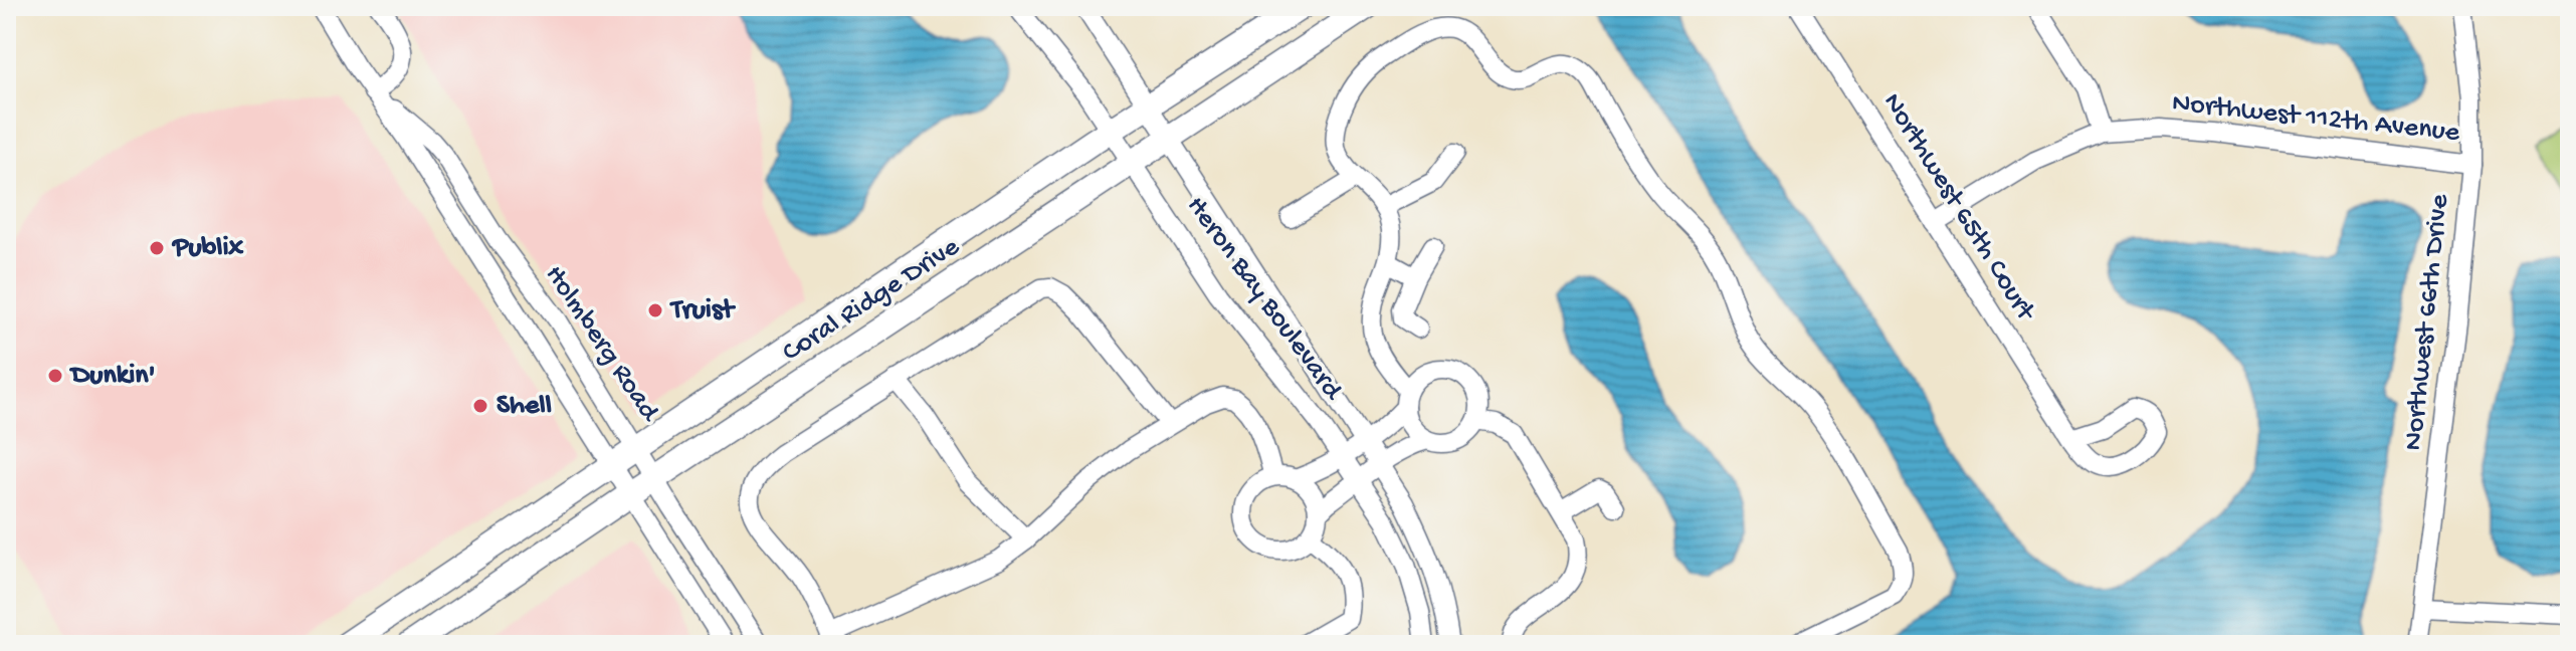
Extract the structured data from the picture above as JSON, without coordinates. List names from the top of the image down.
{
  "streets": {
    "main road": ["Coral Ridge Drive"],
    "street": [
      "Northwest 112th Avenue",
      "Northwest 65th Court",
      "Heron Bay Boulevard",
      "Northwest 66th Drive",
      "Holmberg Road"
    ]
  },
  "crossings": [
    ["Northwest 112th Avenue", "Northwest 65th Court"],
    ["Northwest 112th Avenue", "Northwest 66th Drive"],
    ["Heron Bay Boulevard", "Coral Ridge Drive"],
    ["Coral Ridge Drive", "Holmberg Road"]
  ],
  "places": [
    "Publix",
    "Truist",
    "Dunkin'",
    "Shell"
  ]
}
